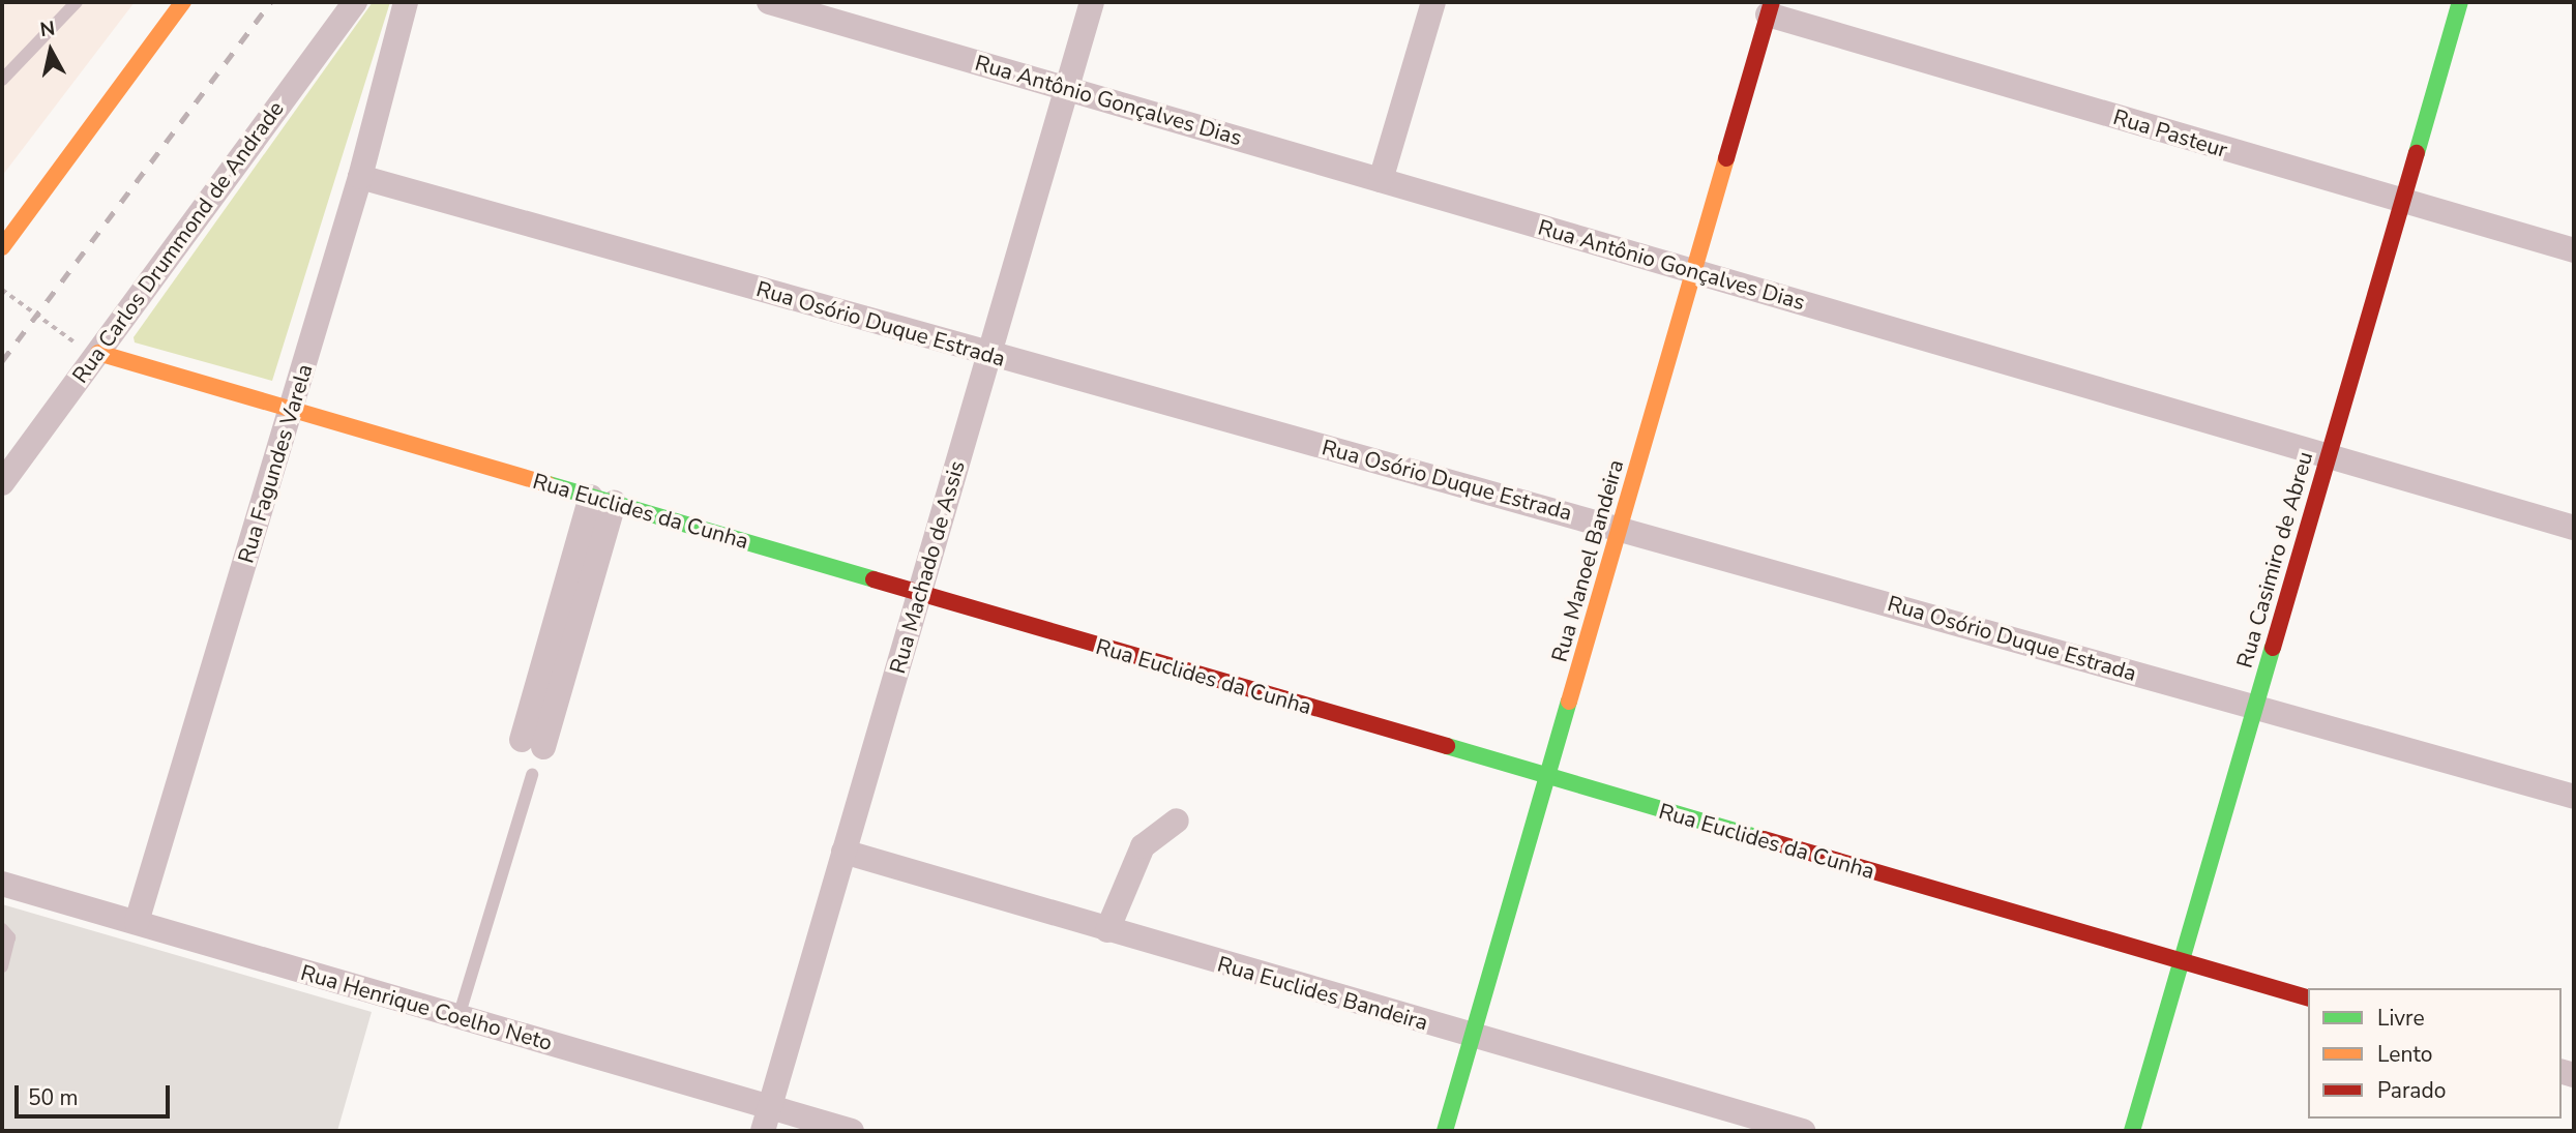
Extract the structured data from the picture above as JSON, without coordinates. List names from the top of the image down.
{
  "streets": {
    "street": [
      "Rua Antônio Gonçalves Dias",
      "Rua Pasteur",
      "Rua Carlos Drummond de Andrade",
      "Rua Osório Duque Estrada",
      "Rua Fagundes Varela",
      "Rua Euclides da Cunha",
      "Rua Casimiro de Abreu",
      "Rua Manoel Bandeira",
      "Rua Machado de Assis",
      "Rua Euclides Bandeira",
      "Rua Henrique Coelho Neto"
    ]
  },
  "crossings": [
    ["Rua Antônio Gonçalves Dias", "Rua Casimiro de Abreu"],
    ["Rua Antônio Gonçalves Dias", "Rua Manoel Bandeira"],
    ["Rua Antônio Gonçalves Dias", "Rua Machado de Assis"],
    ["Rua Pasteur", "Rua Casimiro de Abreu"],
    ["Rua Pasteur", "Rua Manoel Bandeira"],
    ["Rua Carlos Drummond de Andrade", "Rua Euclides da Cunha"],
    ["Rua Osório Duque Estrada", "Rua Fagundes Varela"],
    ["Rua Osório Duque Estrada", "Rua Casimiro de Abreu"],
    ["Rua Osório Duque Estrada", "Rua Manoel Bandeira"],
    ["Rua Osório Duque Estrada", "Rua Machado de Assis"],
    ["Rua Fagundes Varela", "Rua Euclides da Cunha"],
    ["Rua Fagundes Varela", "Rua Henrique Coelho Neto"],
    ["Rua Euclides da Cunha", "Rua Casimiro de Abreu"],
    ["Rua Euclides da Cunha", "Rua Manoel Bandeira"],
    ["Rua Euclides da Cunha", "Rua Machado de Assis"],
    ["Rua Manoel Bandeira", "Rua Euclides Bandeira"],
    ["Rua Machado de Assis", "Rua Euclides Bandeira"],
    ["Rua Machado de Assis", "Rua Henrique Coelho Neto"]
  ],
  "legend": ["Livre", "Lento", "Parado"],
  "scale_bar": "50 m",
  "north": "top"
}
